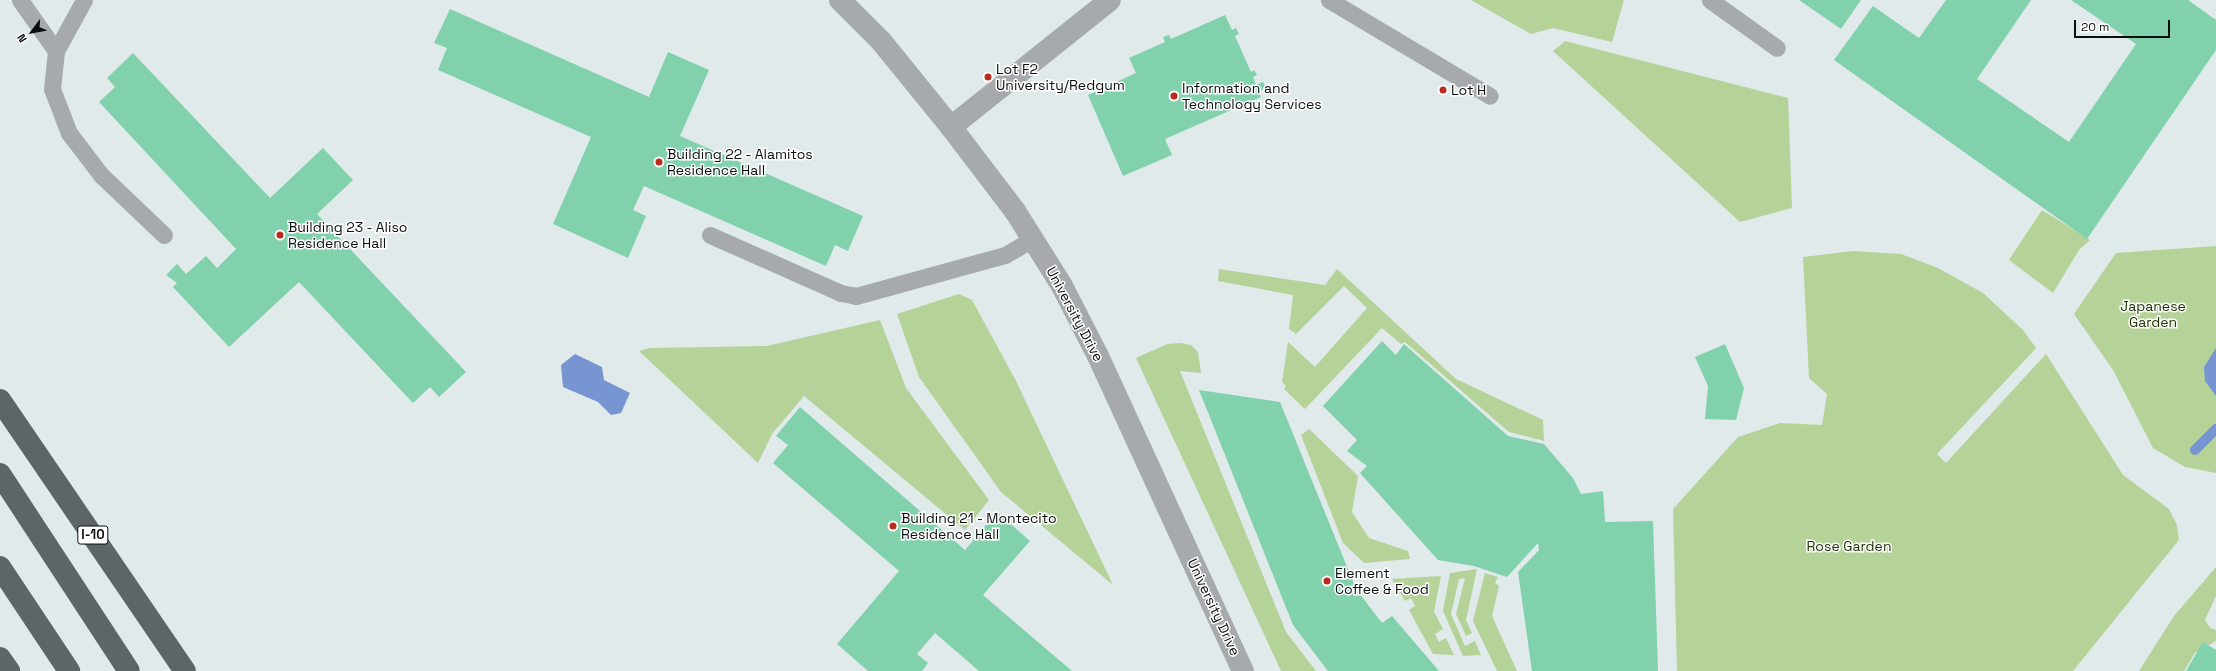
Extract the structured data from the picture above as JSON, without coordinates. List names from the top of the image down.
{
  "streets": {
    "highway": ["I-10"],
    "street": ["University Drive"]
  },
  "parks": ["Japanese Garden", "Rose Garden"],
  "places": [
    "Lot F2 University/Redgum",
    "Lot H",
    "Information and Technology Services",
    "Building 22 - Alamitos Residence Hall",
    "Building 23 - Aliso Residence Hall",
    "Building 21 - Montecito Residence Hall",
    "Element Coffee & Food"
  ],
  "scale_bar": "20 m",
  "north": "bottom left"
}
